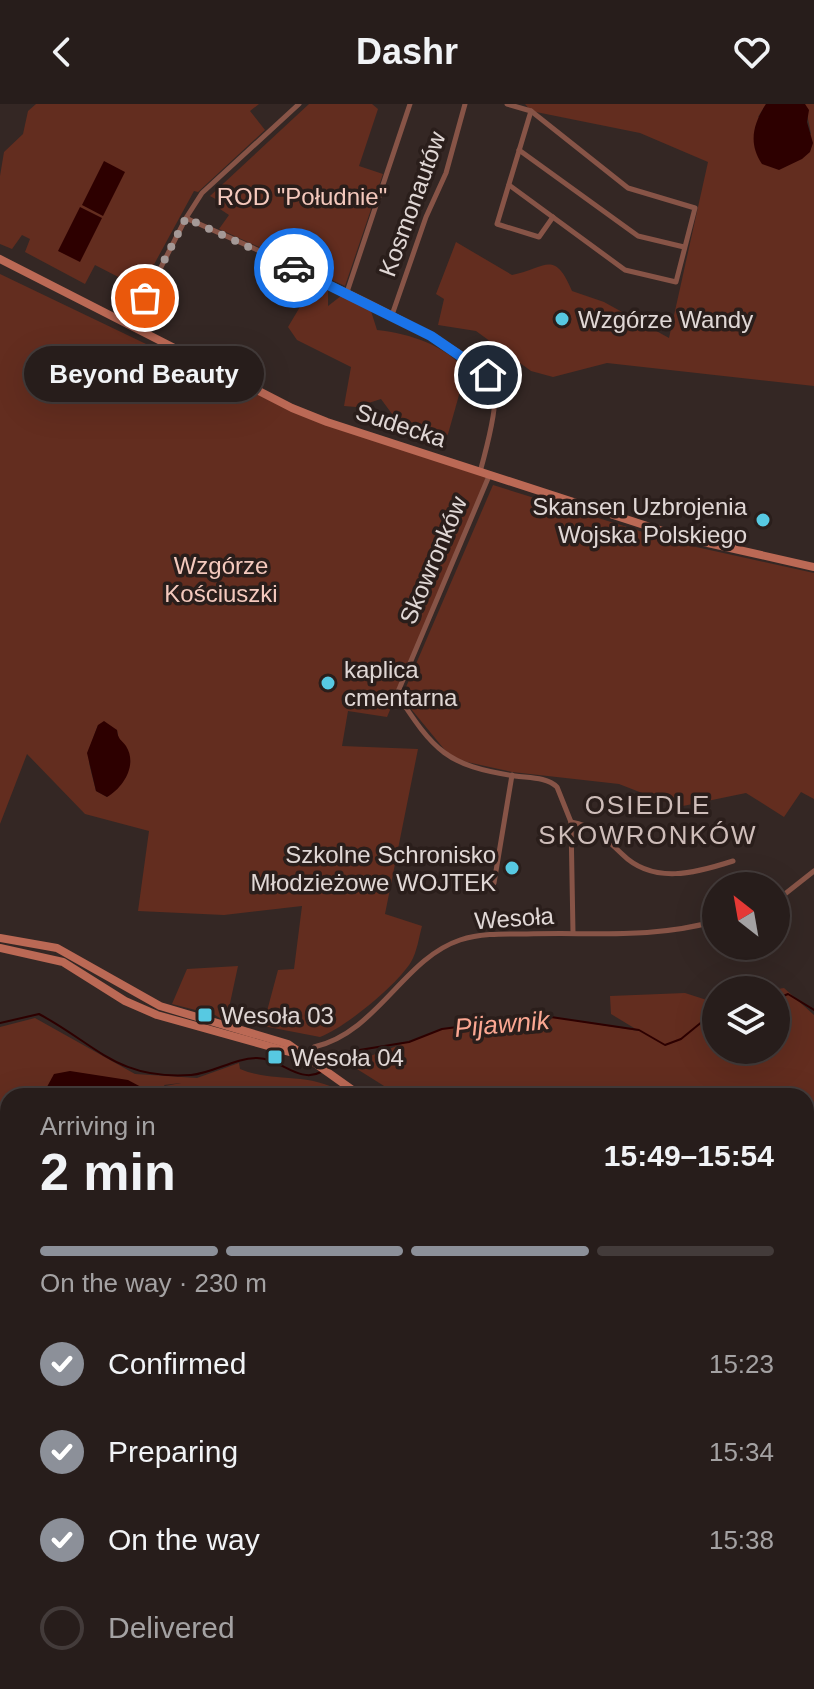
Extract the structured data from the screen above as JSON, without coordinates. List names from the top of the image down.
{
  "streets": {
    "street": [
      "Kosmonautów",
      "Sudecka",
      "Skowronków",
      "Wesoła"
    ]
  },
  "crossings": [
    ["Sudecka", "Skowronków"],
    ["Skowronków", "Wesoła"]
  ],
  "districts": ["OSIEDLE SKOWRONKÓW"],
  "water": ["Pijawnik"],
  "parks": ["ROD \"Południe\"", "Wzgórze Kościuszki"],
  "places": {
    "other": [
      "Beyond Beauty",
      "Wzgórze Wandy",
      "Skansen Uzbrojenia Wojska Polskiego",
      "kaplica cmentarna",
      "Szkolne Schronisko Młodzieżowe WOJTEK"
    ],
    "transit": ["Wesoła 03", "Wesoła 04"]
  },
  "north": "top left",
  "page": {
    "header": "Dashr",
    "bubble": "Beyond Beauty",
    "heading": ["2 min", "Arriving in", "15:49–15:54"],
    "bar": "On the way · 230 m",
    "list": [
      ["Confirmed", "15:23"],
      ["Preparing", "15:34"],
      ["On the way", "15:38"],
      "Delivered"
    ]
  }
}
